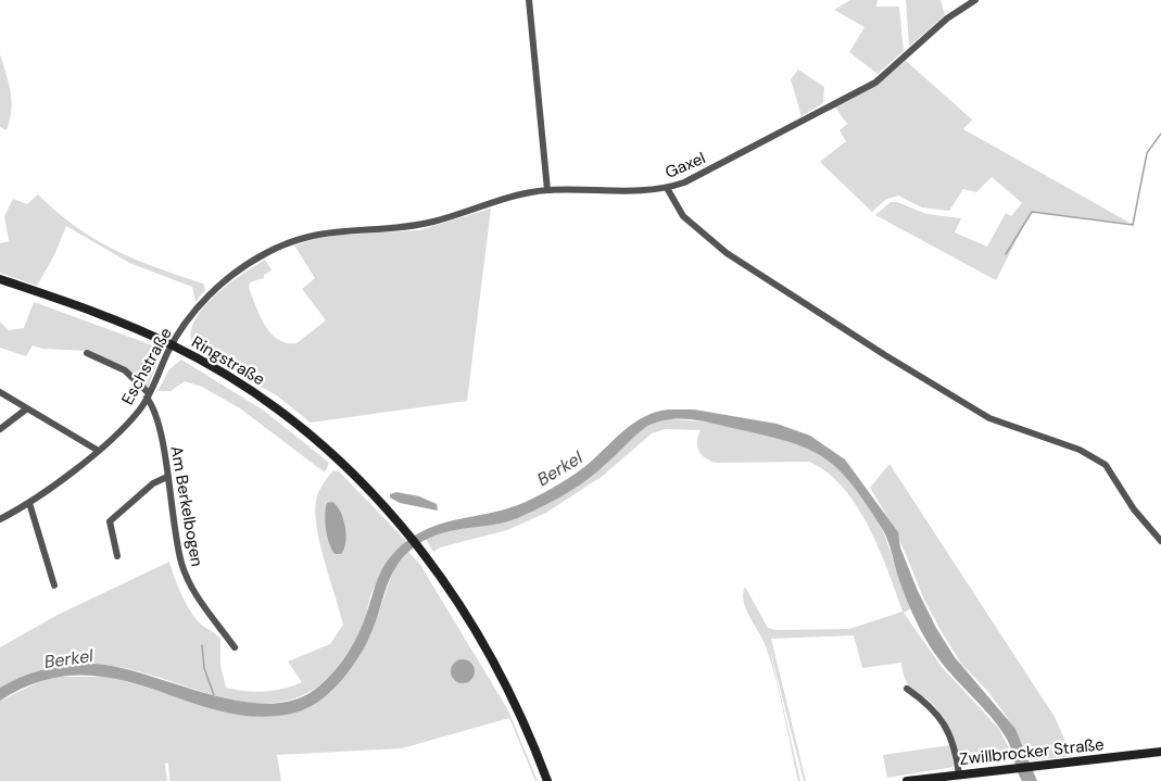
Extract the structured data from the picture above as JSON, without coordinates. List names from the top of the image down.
{
  "streets": {
    "main road": ["Ringstraße", "Zwillbrocker Straße"],
    "street": ["Gaxel", "Eschstraße", "Am Berkelbogen"]
  },
  "crossings": [
    ["Gaxel", "Eschstraße"],
    ["Ringstraße", "Eschstraße"],
    ["Eschstraße", "Am Berkelbogen"]
  ],
  "water": ["Berkel"]
}
